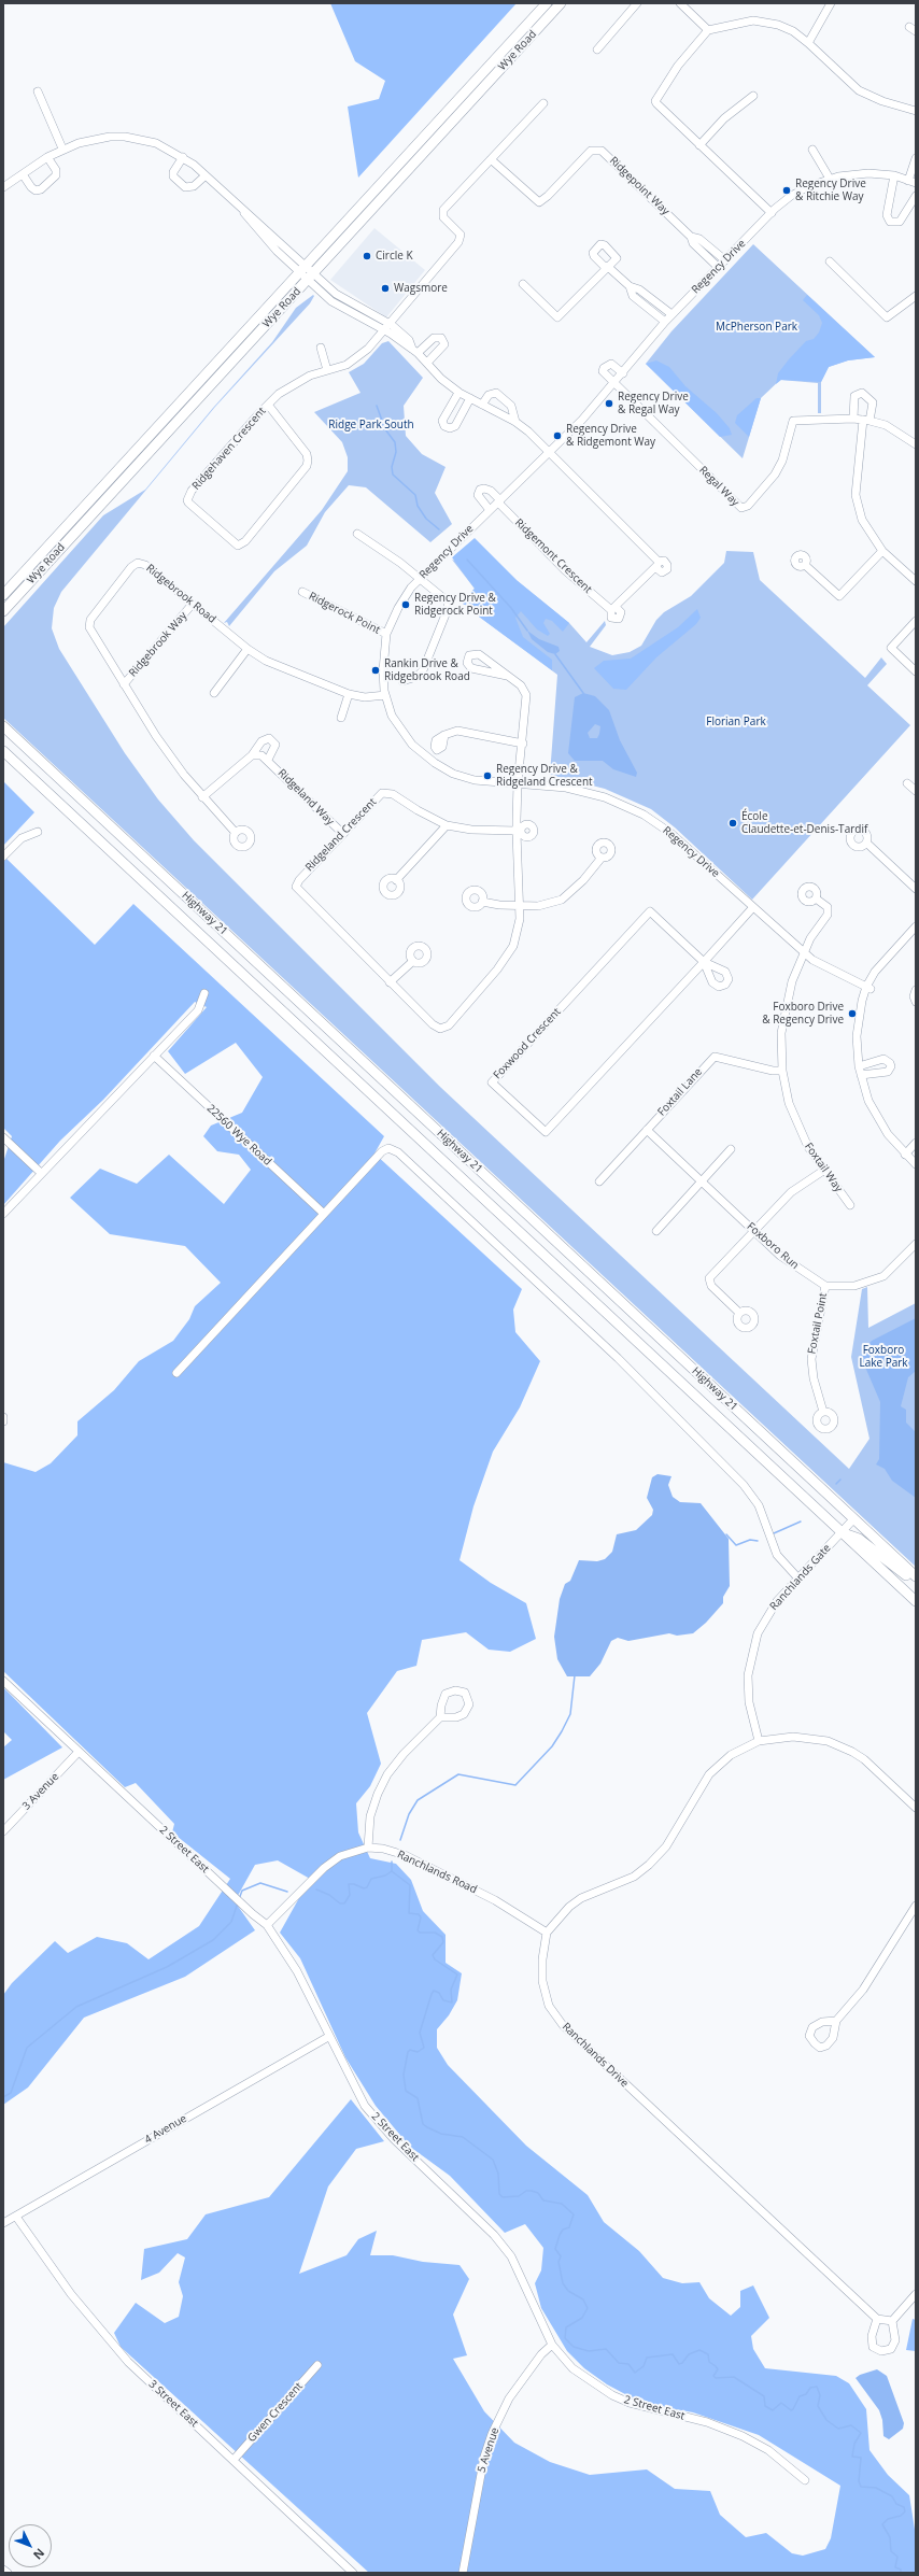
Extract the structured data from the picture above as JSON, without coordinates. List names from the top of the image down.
{
  "streets": {
    "main road": ["Wye Road", "Highway 21"],
    "street": [
      "Ridgepoint Way",
      "Regency Drive",
      "Ridgehaven Crescent",
      "Regal Way",
      "Ridgemont Crescent",
      "Ridgebrook Road",
      "Ridgerock Point",
      "Ridgebrook Way",
      "Ridgeland Way",
      "Ridgeland Crescent",
      "Foxwood Crescent",
      "Foxtail Lane",
      "22560 Wye Road",
      "Foxtail Way",
      "Foxboro Run",
      "Foxtail Point",
      "Ranchlands Gate",
      "3 Avenue",
      "2 Street East",
      "Ranchlands Road",
      "Ranchlands Drive",
      "4 Avenue",
      "3 Street East",
      "Gwen Crescent",
      "5 Avenue"
    ]
  },
  "crossings": [
    ["Ridgepoint Way", "Regency Drive"],
    ["Regency Drive", "Regal Way"],
    ["Regency Drive", "Ridgemont Crescent"],
    ["Regency Drive", "Ridgebrook Road"],
    ["Regency Drive", "Ridgerock Point"],
    ["Regency Drive", "Ridgeland Crescent"],
    ["Regency Drive", "Foxwood Crescent"],
    ["Regency Drive", "Foxtail Way"],
    ["Ridgebrook Road", "Ridgebrook Way"],
    ["Ridgebrook Road", "Ridgeland Way"],
    ["Ridgeland Way", "Ridgeland Crescent"],
    ["Highway 21", "Ranchlands Gate"],
    ["Foxtail Lane", "Foxtail Way"],
    ["Foxtail Lane", "Foxboro Run"],
    ["Foxboro Run", "Foxtail Point"],
    ["3 Avenue", "2 Street East"],
    ["2 Street East", "Ranchlands Road"],
    ["2 Street East", "4 Avenue"],
    ["2 Street East", "5 Avenue"],
    ["Ranchlands Road", "Ranchlands Drive"],
    ["4 Avenue", "3 Street East"],
    ["3 Street East", "Gwen Crescent"]
  ],
  "parks": [
    "McPherson Park",
    "Ridge Park South",
    "Florian Park",
    "Foxboro Lake Park"
  ],
  "places": [
    "Regency Drive & Ritchie Way",
    "Circle K",
    "Wagsmore",
    "Regency Drive & Regal Way",
    "Regency Drive & Ridgemont Way",
    "Regency Drive & Ridgerock Point",
    "Rankin Drive & Ridgebrook Road",
    "Regency Drive & Ridgeland Crescent",
    "École Claudette-et-Denis-Tardif",
    "Foxboro Drive & Regency Drive"
  ],
  "north": "bottom right"
}
